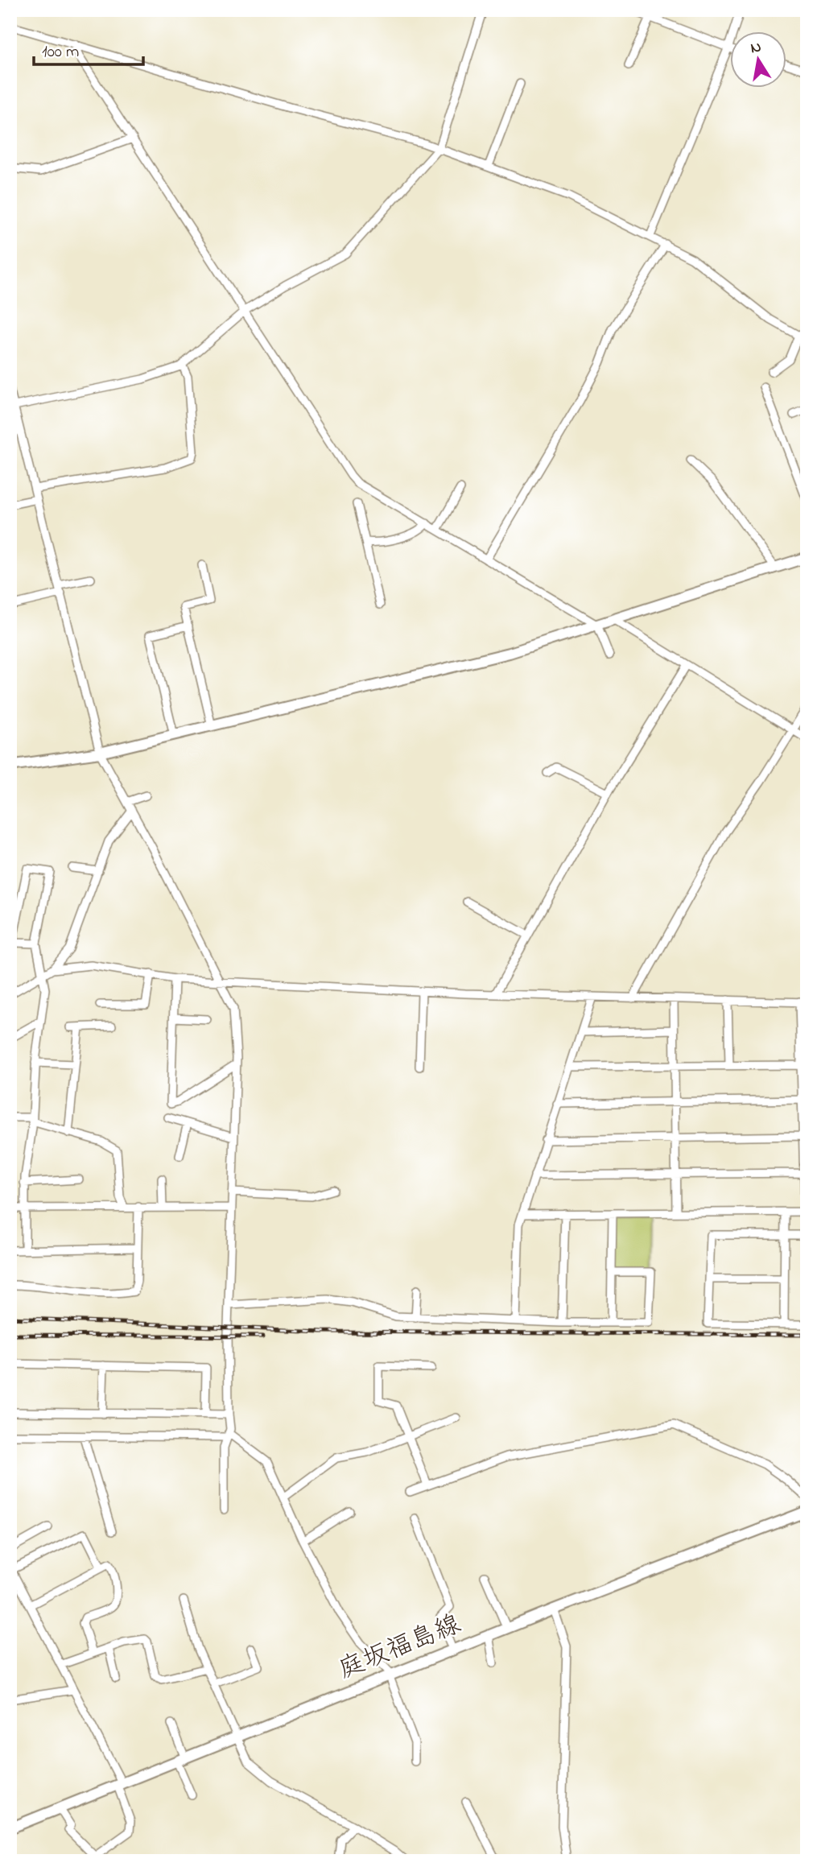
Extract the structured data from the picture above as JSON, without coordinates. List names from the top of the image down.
{
  "streets": {
    "main road": ["庭坂福島線"]
  },
  "scale_bar": "100 m",
  "north": "top"
}
